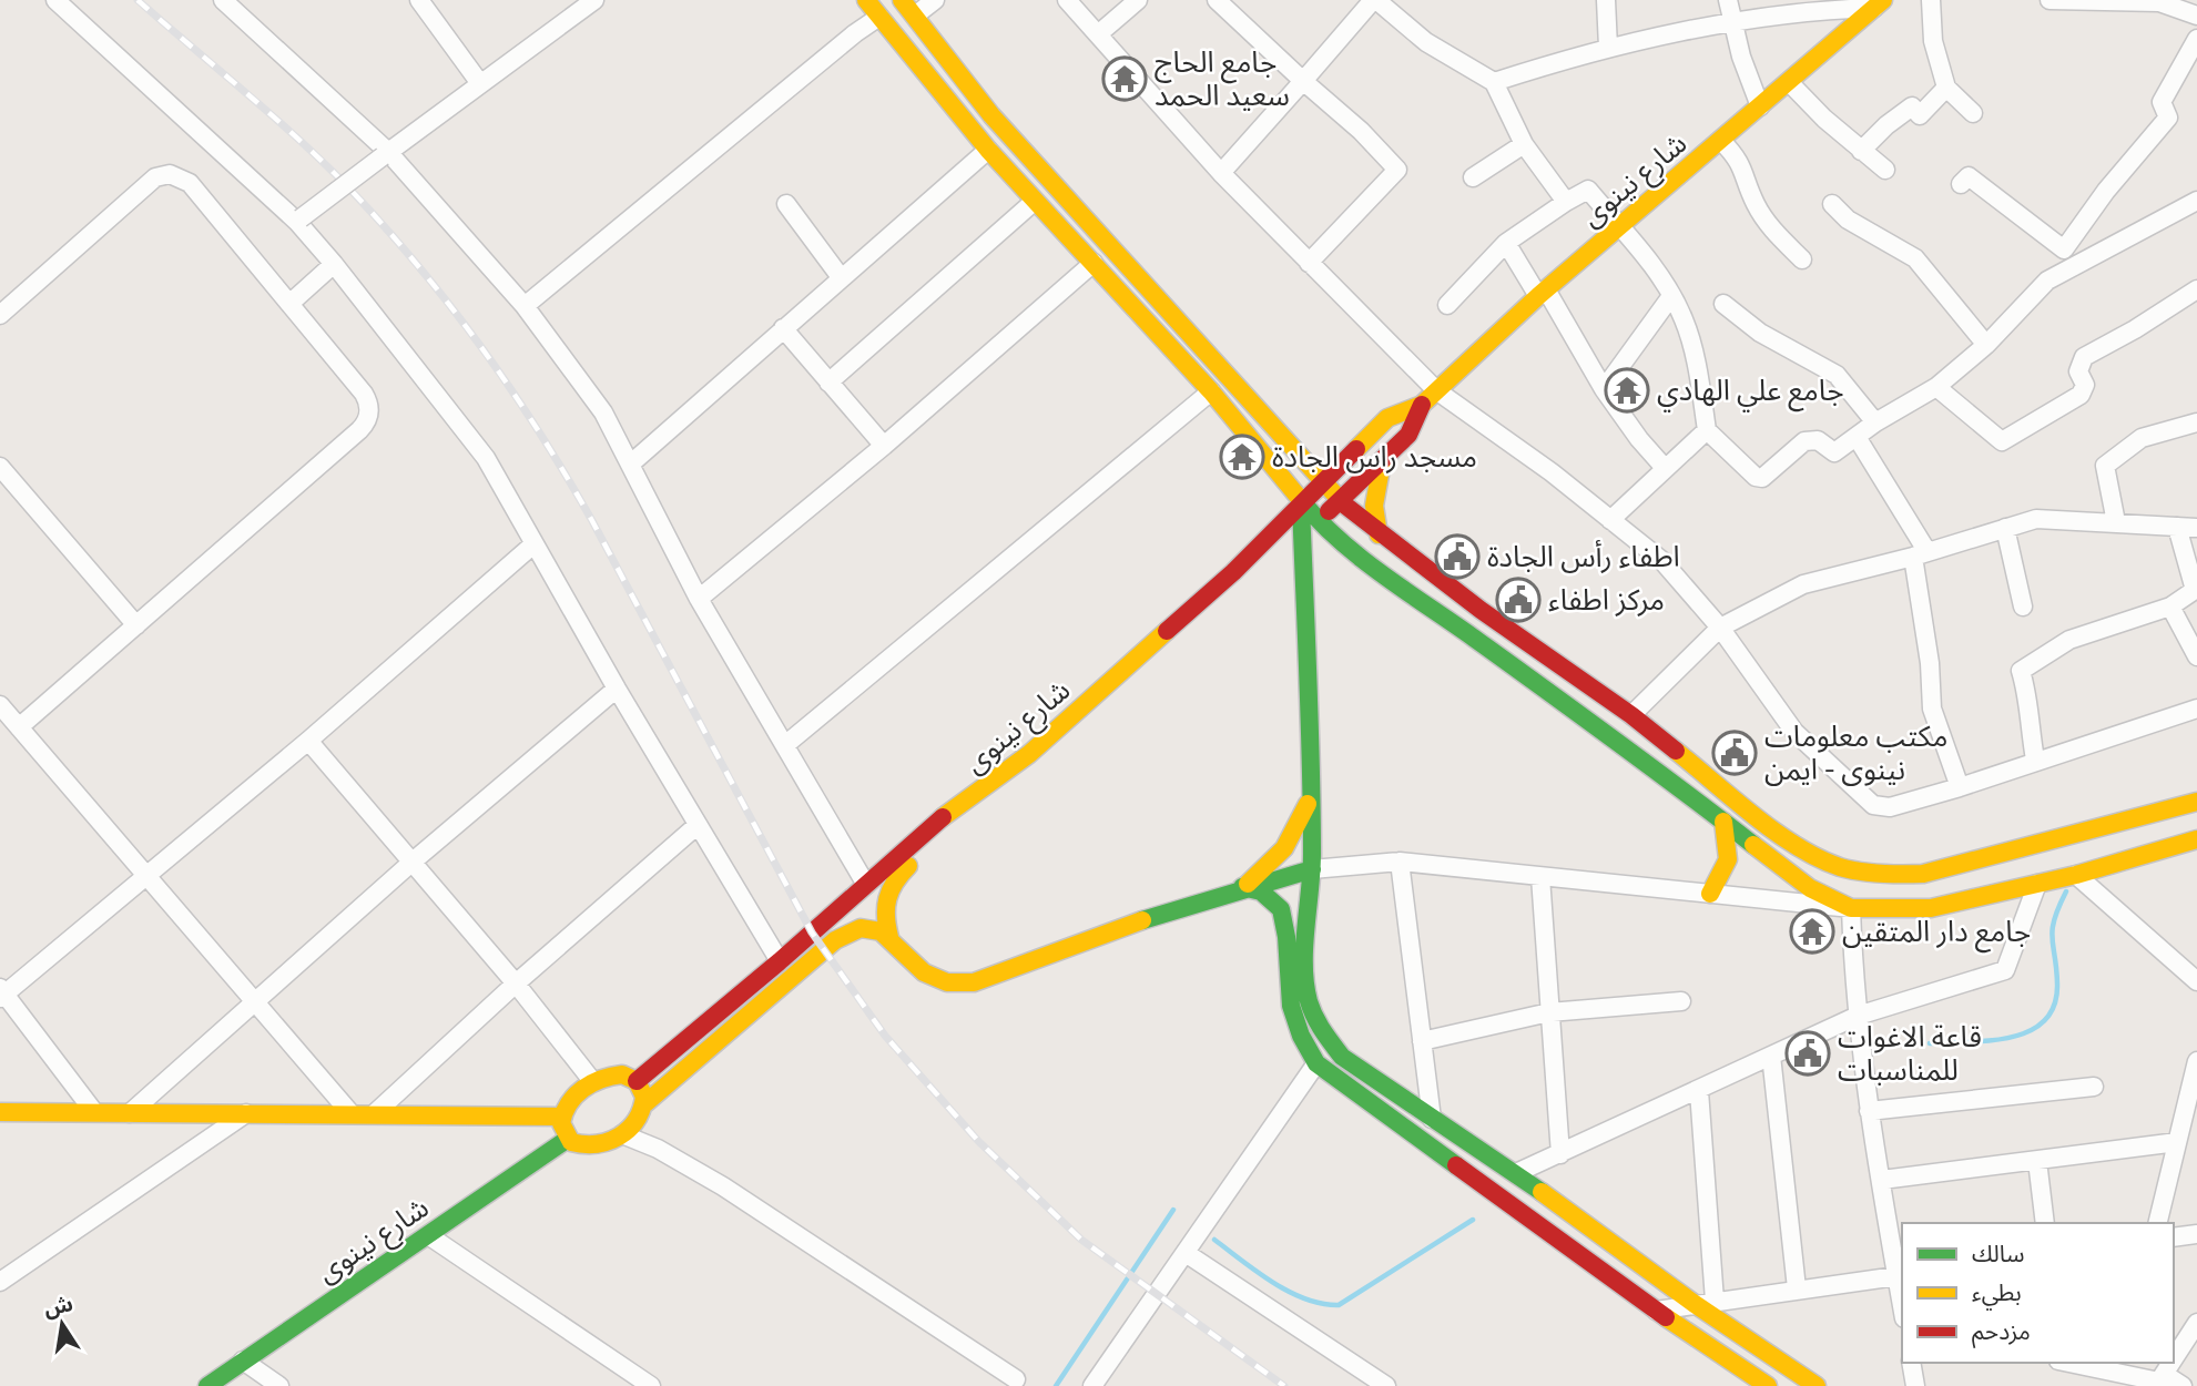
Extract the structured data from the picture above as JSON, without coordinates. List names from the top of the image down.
{
  "streets": {
    "main road": ["شارع نينوى"]
  },
  "places": {
    "temple": [
      "جامع الحاج سعيد الحمد",
      "جامع علي الهادي",
      "مسجد راس الجادة",
      "جامع دار المتقين"
    ],
    "public building": [
      "اطفاء رأس الجادة",
      "مركز اطفاء",
      "مكتب معلومات نينوى - ايمن",
      "قاعة الاغوات للمناسبات"
    ]
  },
  "legend": ["سالك", "بطيء", "مزدحم"],
  "north": "top"
}
